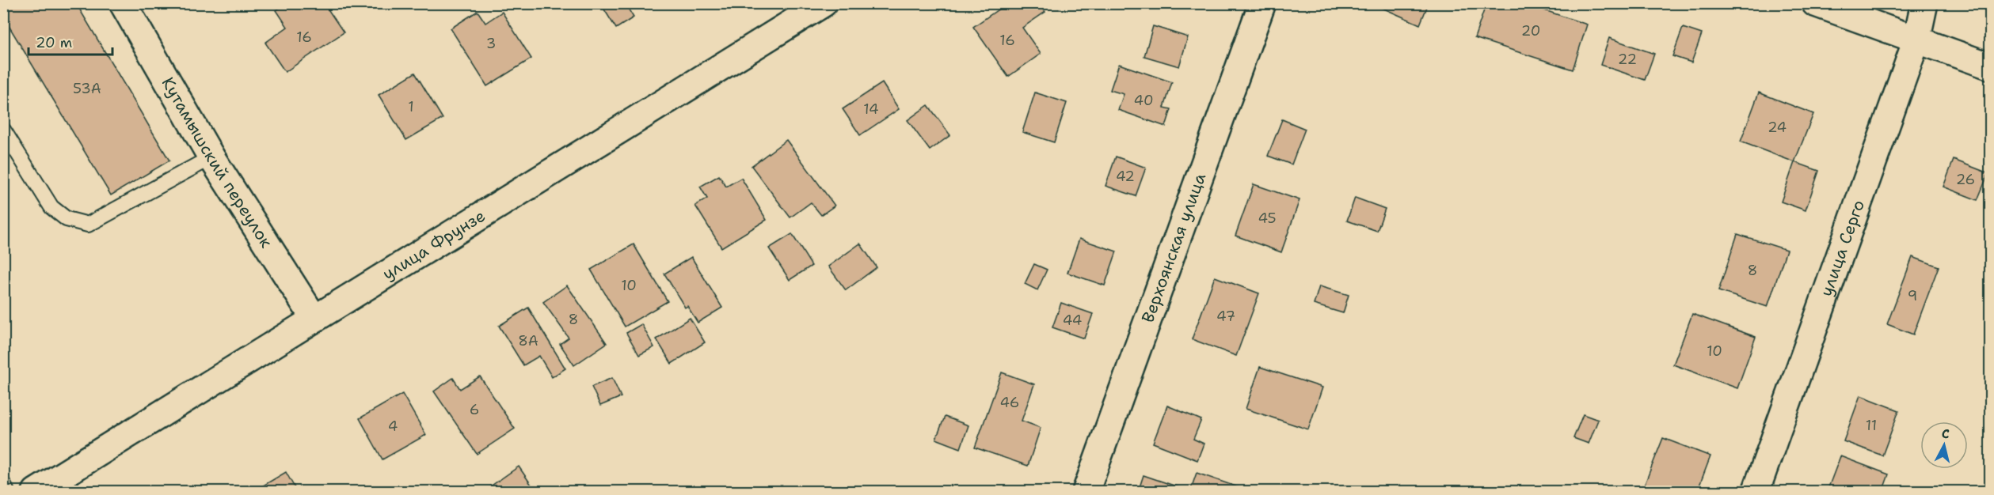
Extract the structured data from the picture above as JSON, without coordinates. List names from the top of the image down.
{
  "streets": {
    "street": [
      "Кутамышский переулок",
      "улица Фрунзе",
      "Верхоянская улица",
      "улица Серго"
    ]
  },
  "crossings": [
    ["Кутамышский переулок", "улица Фрунзе"]
  ],
  "house_numbers": [
    "20",
    "16",
    "16",
    "3",
    "22",
    "53А",
    "40",
    "1",
    "14",
    "24",
    "42",
    "26",
    "45",
    "8",
    "10",
    "9",
    "47",
    "8",
    "44",
    "8А",
    "10",
    "46",
    "6",
    "11",
    "4"
  ],
  "scale_bar": "20 m",
  "north": "top"
}
